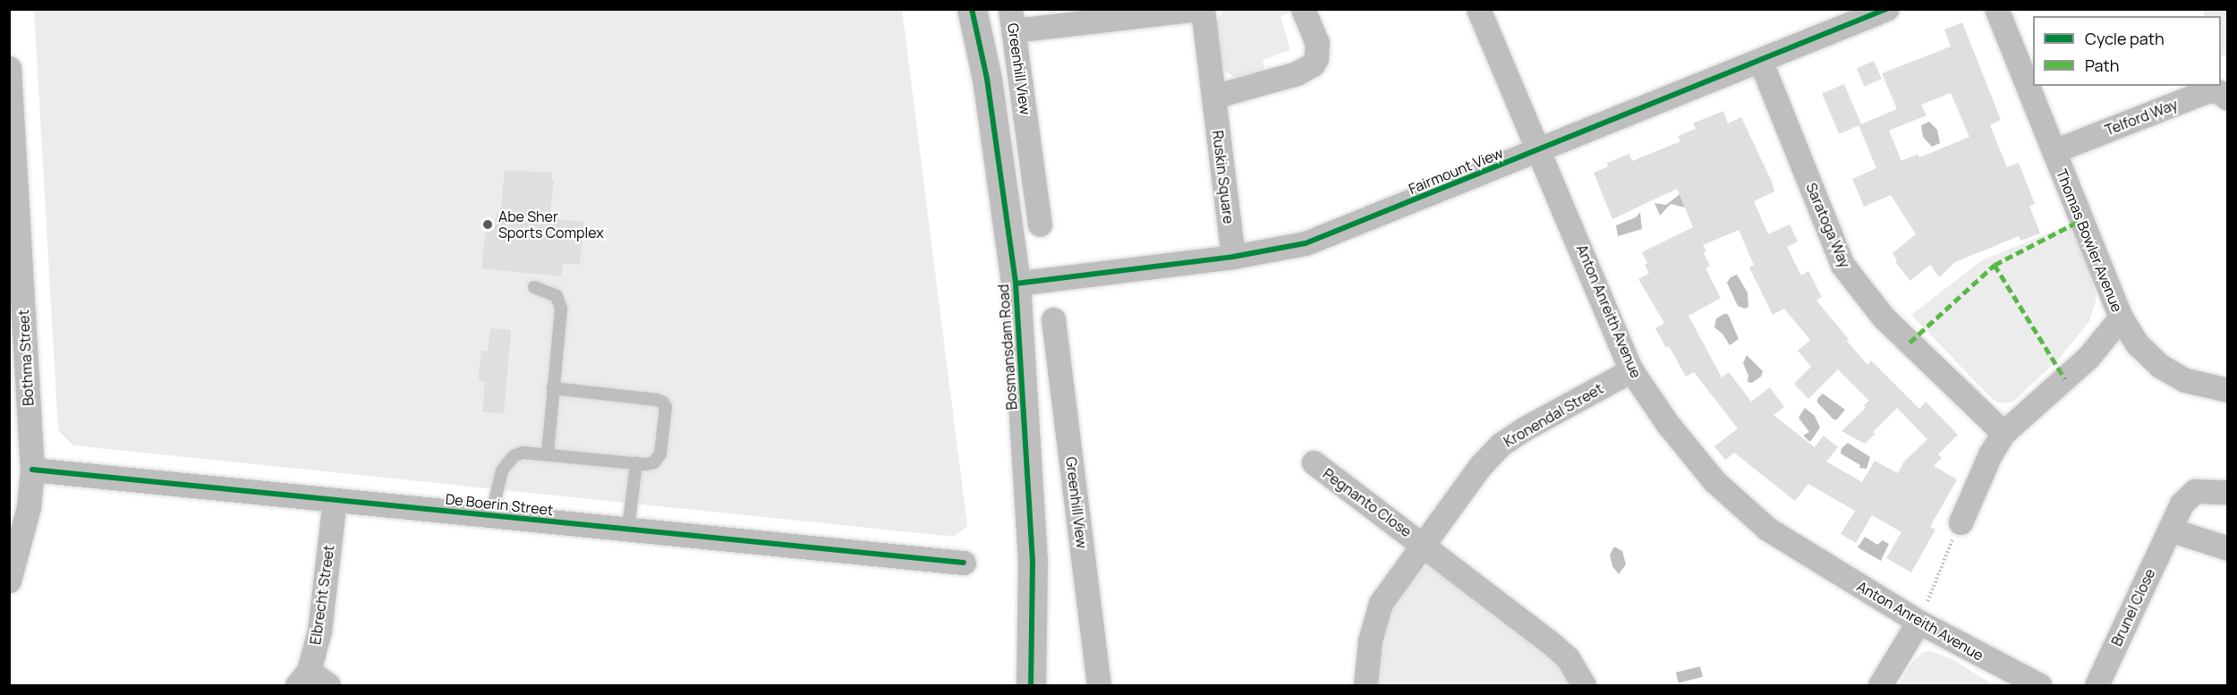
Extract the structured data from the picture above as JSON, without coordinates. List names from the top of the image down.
{
  "streets": {
    "main road": ["Bosmansdam Road"],
    "street": [
      "Greenhill View",
      "Telford Way",
      "Fairmount View",
      "Ruskin Square",
      "Saratoga Way",
      "Thomas Bowler Avenue",
      "Anton Anreith Avenue",
      "Bothma Street",
      "Kronendal Street",
      "Pegnanto Close",
      "De Boerin Street",
      "Elbrecht Street",
      "Brunel Close"
    ]
  },
  "crossings": [
    ["Telford Way", "Thomas Bowler Avenue"],
    ["Fairmount View", "Ruskin Square"],
    ["Fairmount View", "Saratoga Way"],
    ["Fairmount View", "Anton Anreith Avenue"],
    ["Fairmount View", "Bosmansdam Road"],
    ["Saratoga Way", "Thomas Bowler Avenue"],
    ["Anton Anreith Avenue", "Kronendal Street"],
    ["Bothma Street", "De Boerin Street"],
    ["Kronendal Street", "Pegnanto Close"],
    ["De Boerin Street", "Elbrecht Street"]
  ],
  "places": ["Abe Sher Sports Complex"],
  "legend": ["Cycle path", "Path"]
}
